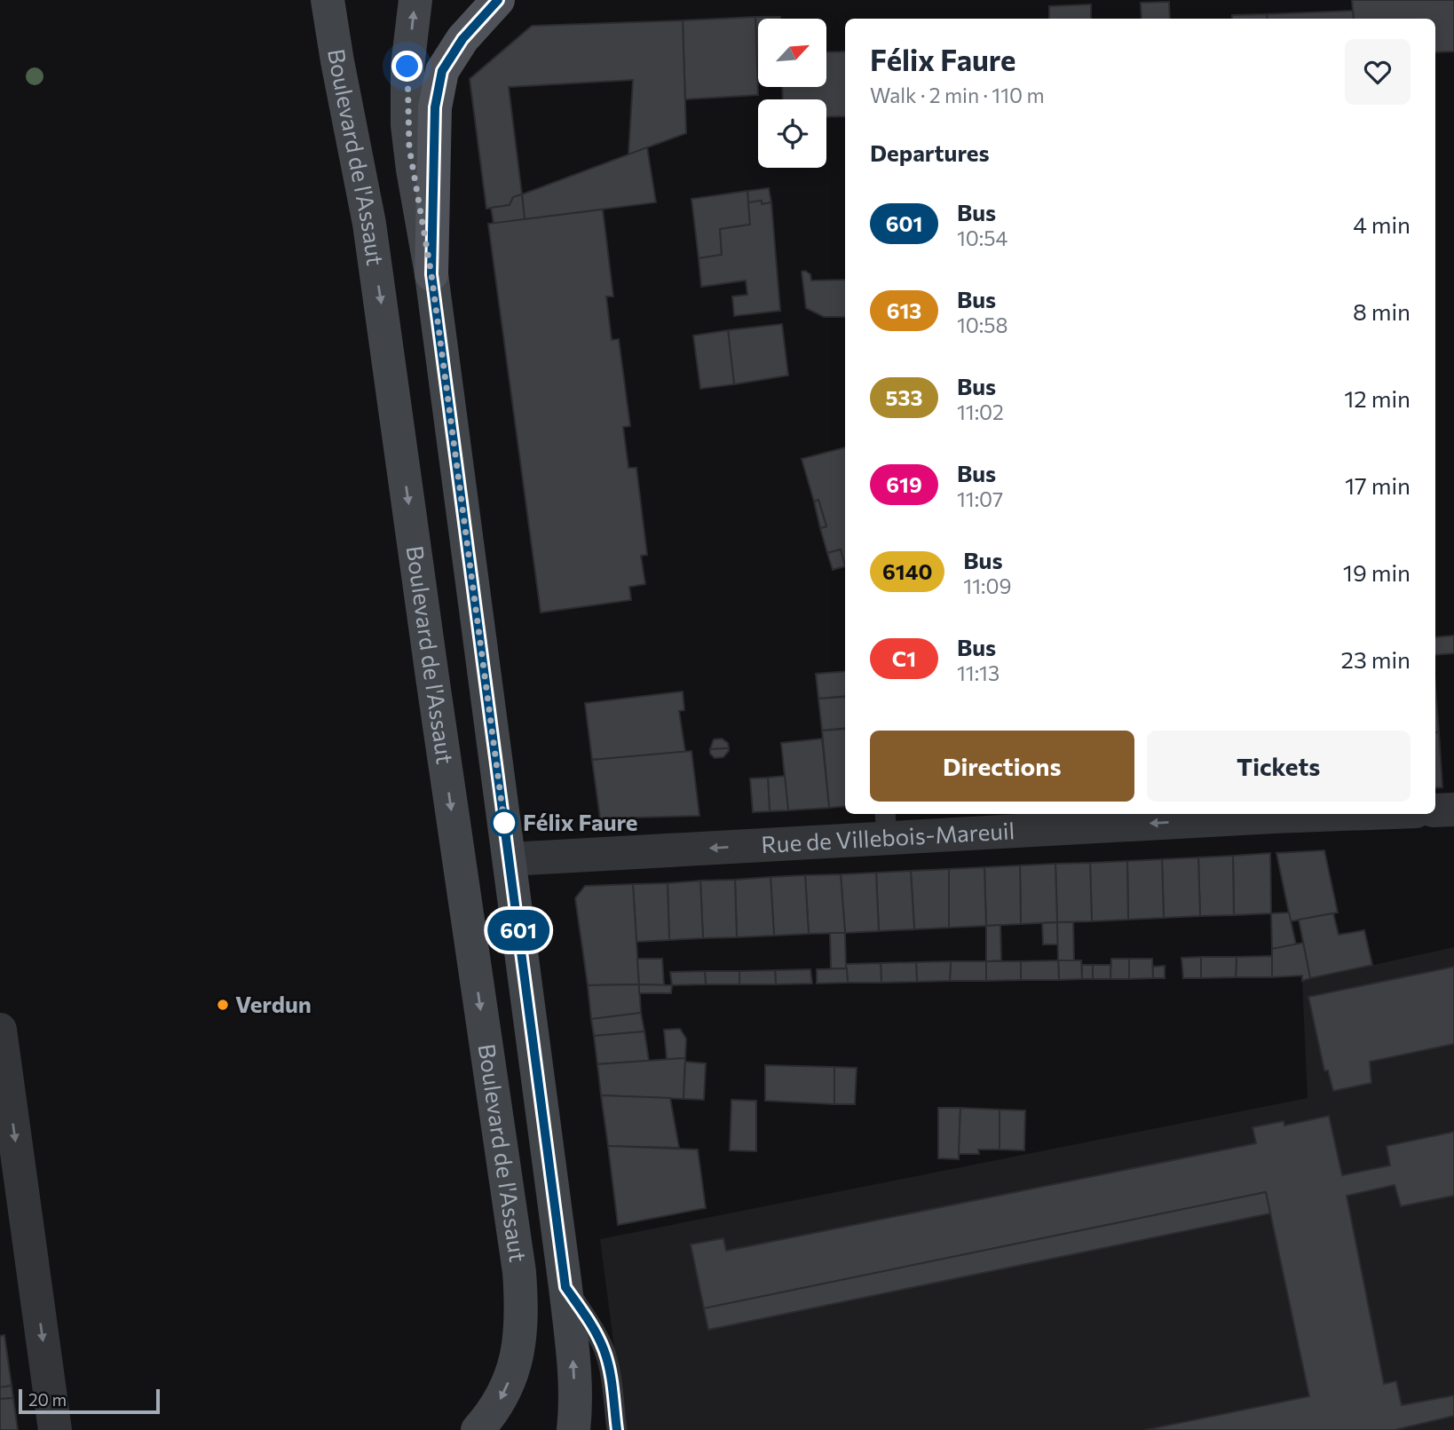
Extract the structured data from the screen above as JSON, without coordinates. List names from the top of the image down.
{
  "streets": {
    "main road": ["Boulevard de l'Assaut"],
    "street": ["Rue de Villebois-Mareuil"]
  },
  "crossings": [
    ["Boulevard de l'Assaut", "Rue de Villebois-Mareuil"]
  ],
  "one_way": ["Rue de Villebois-Mareuil"],
  "places": ["Félix Faure", "Verdun"],
  "lines": ["bus line 601"],
  "scale_bar": "20 m",
  "north": "top right",
  "page": {
    "on_map": "601",
    "heading": [
      ["Félix Faure", "Walk · 2 min · 110 m"],
      "Departures"
    ],
    "list": [
      {
        "mark": "601",
        "name": "Bus",
        "note": "10:54",
        "value": "4 min"
      },
      {
        "mark": "613",
        "name": "Bus",
        "note": "10:58",
        "value": "8 min"
      },
      {
        "mark": "533",
        "name": "Bus",
        "note": "11:02",
        "value": "12 min"
      },
      {
        "mark": "619",
        "name": "Bus",
        "note": "11:07",
        "value": "17 min"
      },
      {
        "mark": "6140",
        "name": "Bus",
        "note": "11:09",
        "value": "19 min"
      },
      {
        "mark": "C1",
        "name": "Bus",
        "note": "11:13",
        "value": "23 min"
      }
    ],
    "buttons": ["Directions", "Tickets"],
    "scale": "20 m"
  }
}
